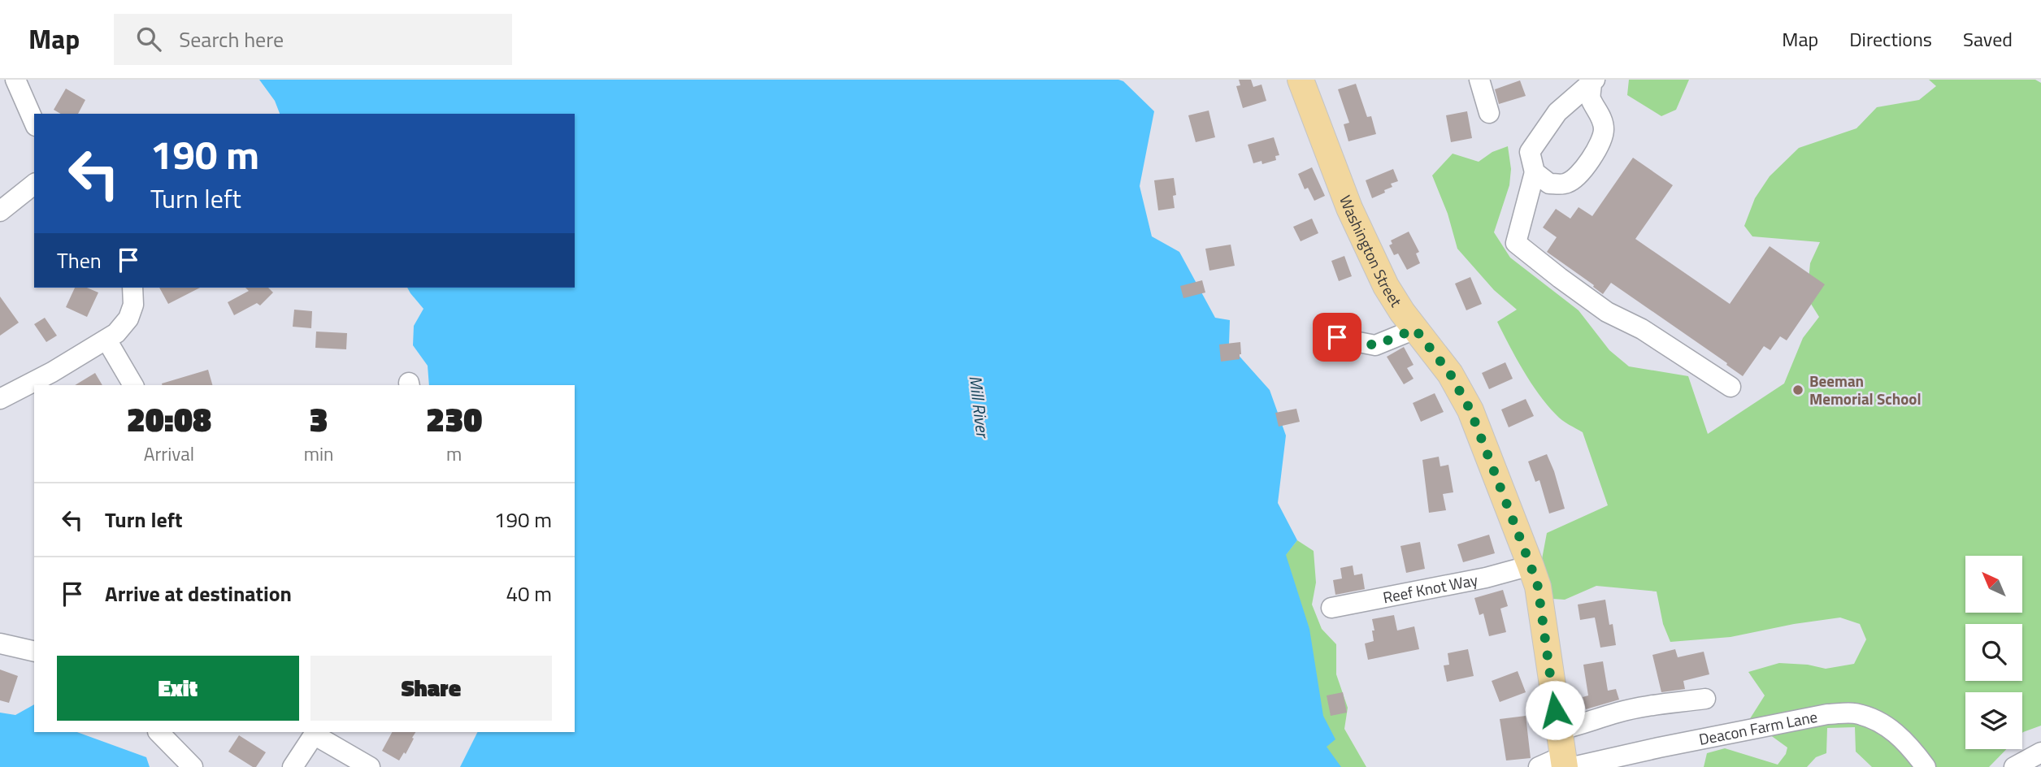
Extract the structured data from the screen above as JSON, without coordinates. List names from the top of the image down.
{
  "streets": {
    "main road": ["Washington Street"],
    "street": ["Reef Knot Way", "Deacon Farm Lane"]
  },
  "crossings": [
    ["Washington Street", "Reef Knot Way"],
    ["Washington Street", "Deacon Farm Lane"]
  ],
  "water": ["Mill River"],
  "places": ["Beeman Memorial School"],
  "north": "top left",
  "page": {
    "header": "Map",
    "search": "Search here",
    "nav": ["Map", "Directions", "Saved"],
    "turn": ["190 m", "Turn left"],
    "then": "Then",
    "eta": [
      "20:08",
      "Arrival",
      "3",
      "min",
      "230",
      "m"
    ],
    "list": [
      {
        "name": "Turn left",
        "value": "190 m"
      },
      {
        "name": "Arrive at destination",
        "value": "40 m"
      }
    ],
    "buttons": ["Exit", "Share"]
  }
}
